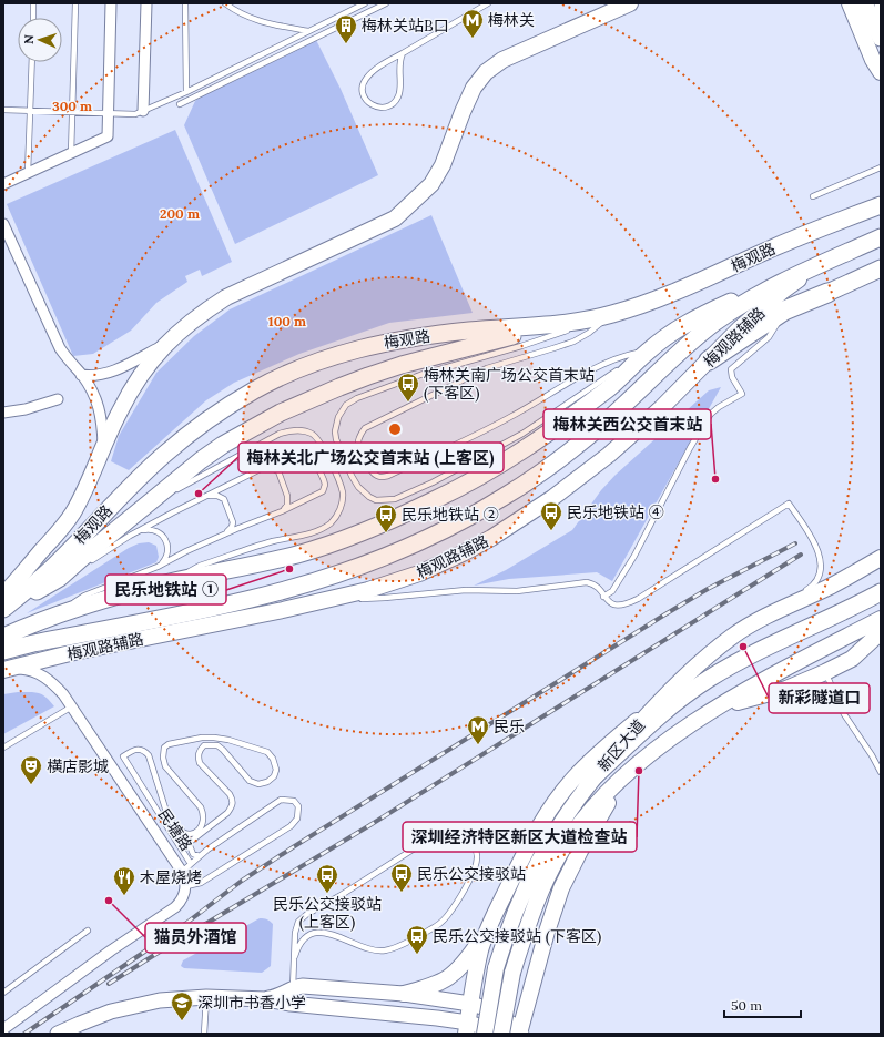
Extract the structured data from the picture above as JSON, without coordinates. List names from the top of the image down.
{
  "streets": {
    "highway": ["梅观路"],
    "main road": ["梅观路辅路", "新区大道"],
    "street": ["民塘路"]
  },
  "crossings": [
    ["梅观路辅路", "民塘路"]
  ],
  "places": {
    "metro station": ["梅林关", "民乐"],
    "building": ["梅林关站B口"],
    "bus stop": [
      "梅林关南广场公交首末站 (下客区)",
      "民乐地铁站 ④",
      "民乐地铁站 ②",
      "民乐公交接驳站",
      "民乐公交接驳站 (上客区)",
      "民乐公交接驳站 (下客区)"
    ],
    "other": [
      "梅林关西公交首末站",
      "梅林关北广场公交首末站 (上客区)",
      "民乐地铁站 ①",
      "新彩隧道口",
      "深圳经济特区新区大道检查站",
      "猫员外酒馆"
    ],
    "theatre": ["横店影城"],
    "restaurant": ["木屋烧烤"],
    "school or university": ["深圳市书香小学"]
  },
  "scale_bar": "50 m",
  "north": "left",
  "rings": ["300 m", "200 m", "100 m"]
}
